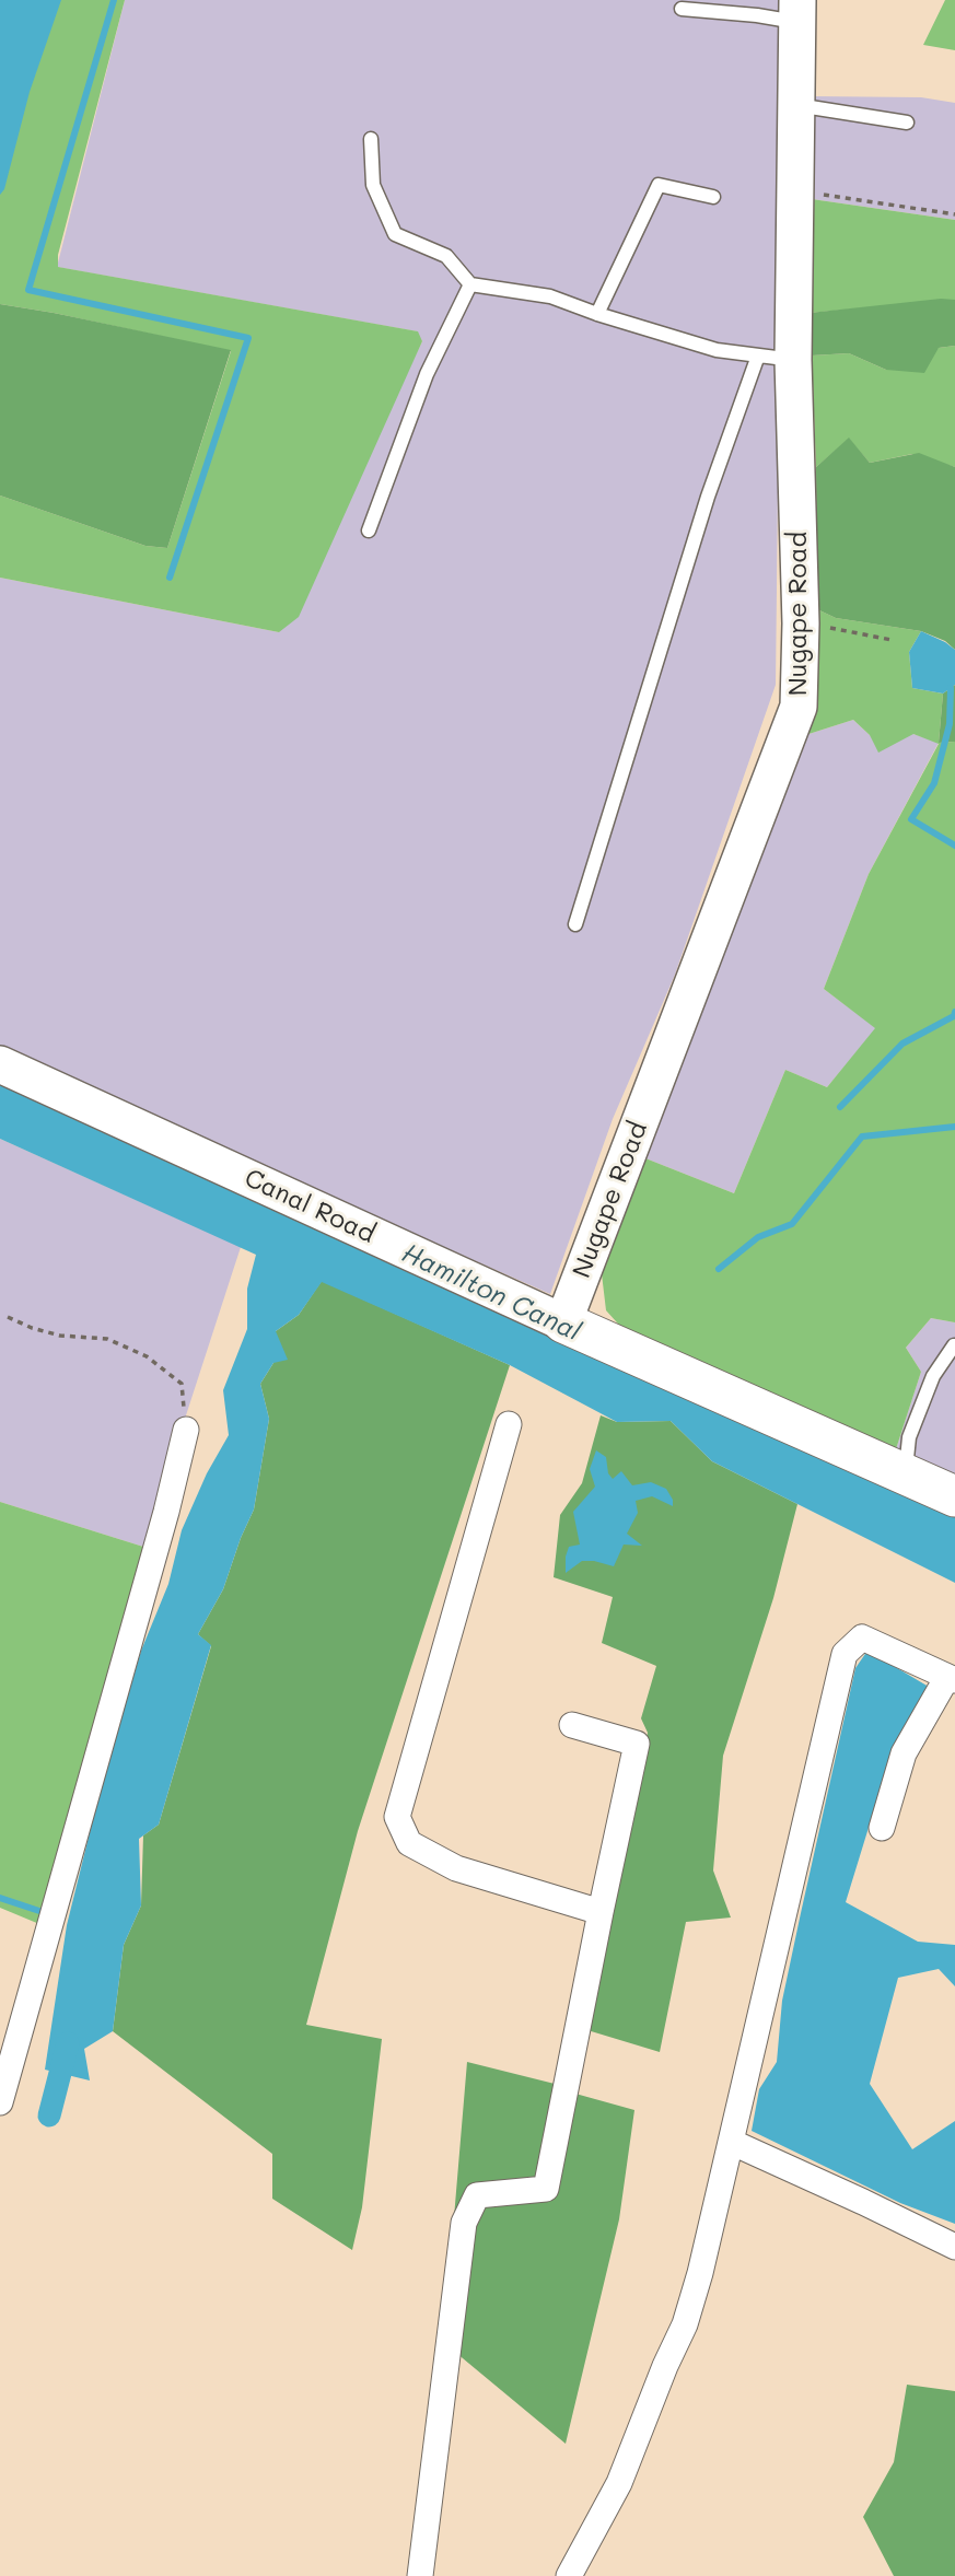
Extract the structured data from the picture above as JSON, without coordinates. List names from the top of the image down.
{
  "streets": {
    "main road": ["Nugape Road", "Canal Road"]
  },
  "crossings": [
    ["Nugape Road", "Canal Road"]
  ],
  "water": ["Hamilton Canal"]
}
